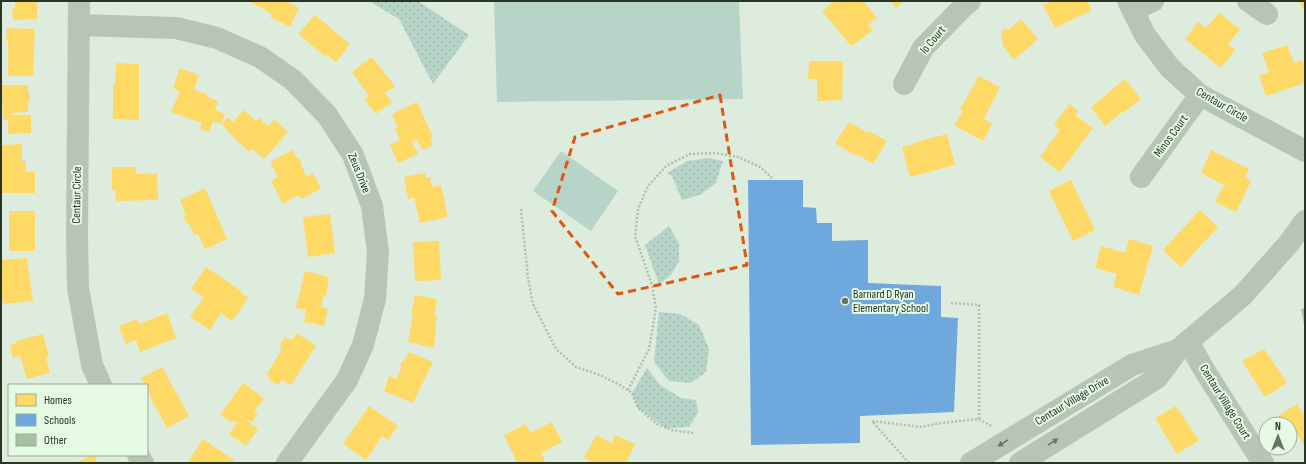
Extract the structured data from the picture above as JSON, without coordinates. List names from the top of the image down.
{
  "streets": {
    "street": [
      "Io Court",
      "Centaur Circle",
      "Minos Court",
      "Zeus Drive",
      "Centaur Village Drive",
      "Centaur Village Court"
    ]
  },
  "crossings": [
    ["Centaur Circle", "Minos Court"],
    ["Centaur Circle", "Zeus Drive"],
    ["Centaur Village Drive", "Centaur Village Court"]
  ],
  "places": ["Barnard D Ryan Elementary School"],
  "legend": ["Homes", "Schools", "Other"],
  "north": "top"
}
